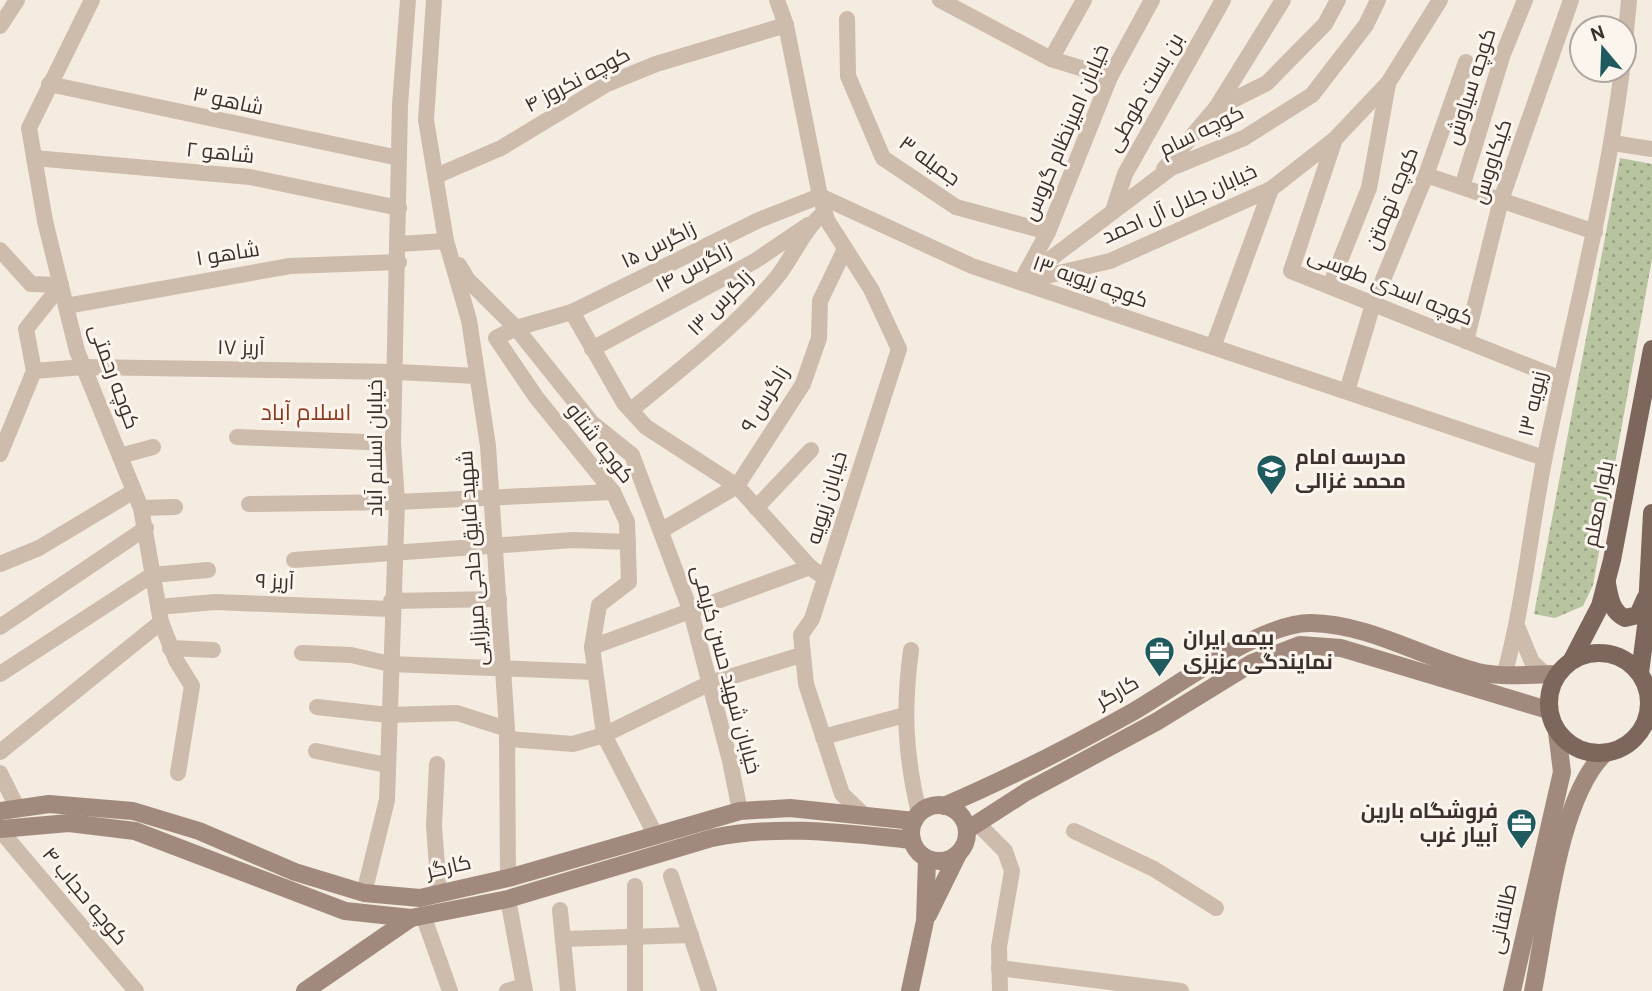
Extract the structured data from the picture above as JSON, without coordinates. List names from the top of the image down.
{
  "streets": {
    "main road": ["بلوار معلم", "کارگر", "طالقانی"],
    "street": [
      "کوچه نکروز ۴",
      "کوچه سیاوش",
      "بن بست طوطی",
      "شاهو ۳",
      "کوچه سام",
      "خیابان امیرنظام گروس",
      "شاهو ۲",
      "جمیله ۳",
      "کیکاووس",
      "کوچه تهمتن",
      "خیابان جلال آل احمد",
      "زاگرس ۱۵",
      "شاهو ۱",
      "زاگرس ۱۴",
      "کوچه زیویه ۱۳",
      "کوچه اسدی طوسی",
      "زاگرس ۱۳",
      "آریز ۱۷",
      "کوچه رحمتی",
      "زاگرس ۹",
      "زیویه ۱۳",
      "کوچه شتاو",
      "خیابان اسلام آباد",
      "خیابان زیویه",
      "شهید فایق حاجی میرزایی",
      "آریز ۹",
      "خیابان شهید حسن کریمی",
      "کوچه حجاب ۴"
    ]
  },
  "crossings": [
    ["بن بست طوطی", "کوچه سام"],
    ["شاهو ۳", "کوچه رحمتی"],
    ["شاهو ۳", "خیابان اسلام آباد"],
    ["کوچه سام", "خیابان امیرنظام گروس"],
    ["کوچه سام", "خیابان جلال آل احمد"],
    ["کوچه سام", "کوچه زیویه ۱۳"],
    ["خیابان امیرنظام گروس", "جمیله ۳"],
    ["خیابان امیرنظام گروس", "خیابان جلال آل احمد"],
    ["خیابان امیرنظام گروس", "کوچه زیویه ۱۳"],
    ["شاهو ۲", "کوچه رحمتی"],
    ["شاهو ۲", "خیابان اسلام آباد"],
    ["کیکاووس", "کوچه اسدی طوسی"],
    ["کوچه تهمتن", "کوچه زیویه ۱۳"],
    ["کوچه تهمتن", "کوچه اسدی طوسی"],
    ["خیابان جلال آل احمد", "کوچه زیویه ۱۳"],
    ["خیابان جلال آل احمد", "کوچه اسدی طوسی"],
    ["زاگرس ۱۵", "کوچه زیویه ۱۳"],
    ["زاگرس ۱۵", "کوچه شتاو"],
    ["زاگرس ۱۵", "خیابان زیویه"],
    ["زاگرس ۱۵", "خیابان شهید حسن کریمی"],
    ["شاهو ۱", "کوچه رحمتی"],
    ["شاهو ۱", "خیابان اسلام آباد"],
    ["زاگرس ۱۴", "زاگرس ۱۳"],
    ["زاگرس ۱۴", "خیابان زیویه"],
    ["کوچه زیویه ۱۳", "زیویه ۱۳"],
    ["کوچه زیویه ۱۳", "خیابان زیویه"],
    ["کوچه اسدی طوسی", "زیویه ۱۳"],
    ["زاگرس ۱۳", "خیابان زیویه"],
    ["آریز ۱۷", "کوچه رحمتی"],
    ["آریز ۱۷", "خیابان اسلام آباد"],
    ["آریز ۱۷", "شهید فایق حاجی میرزایی"],
    ["کوچه رحمتی", "آریز ۹"],
    ["زاگرس ۹", "خیابان زیویه"],
    ["زاگرس ۹", "خیابان شهید حسن کریمی"],
    ["زیویه ۱۳", "کارگر"],
    ["کوچه شتاو", "خیابان شهید حسن کریمی"],
    ["کوچه شتاو", "کارگر"],
    ["خیابان اسلام آباد", "آریز ۹"],
    ["خیابان اسلام آباد", "کارگر"],
    ["خیابان زیویه", "کارگر"],
    ["بلوار معلم", "کارگر"],
    ["بلوار معلم", "طالقانی"],
    ["شهید فایق حاجی میرزایی", "آریز ۹"],
    ["شهید فایق حاجی میرزایی", "خیابان شهید حسن کریمی"],
    ["شهید فایق حاجی میرزایی", "کارگر"],
    ["خیابان شهید حسن کریمی", "کارگر"],
    ["کارگر", "کوچه حجاب ۴"],
    ["کارگر", "طالقانی"]
  ],
  "districts": ["اسلام آباد"],
  "places": {
    "school or university": ["مدرسه امام محمد غزالی"],
    "office": ["بیمه ایران نمایندگی عزیزی", "فروشگاه بارین آبیار غرب"]
  },
  "north": "top"
}
